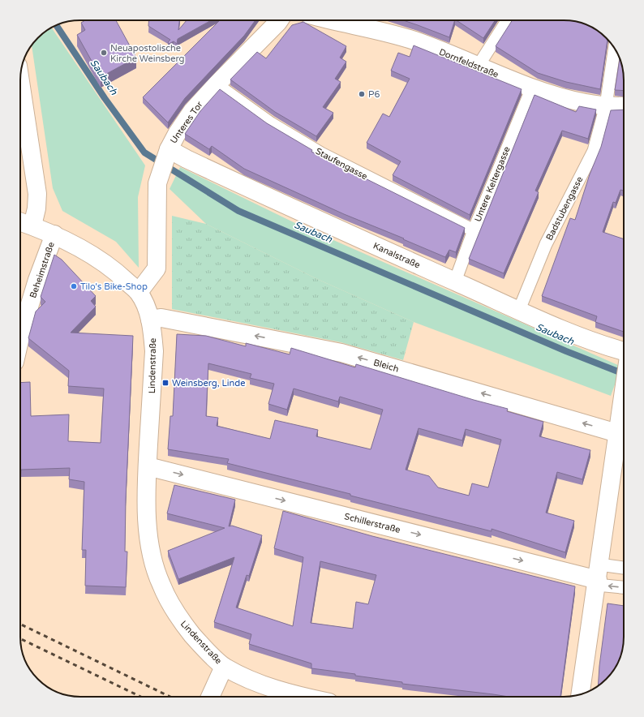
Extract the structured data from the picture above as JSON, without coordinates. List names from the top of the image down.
{
  "streets": {
    "street": [
      "Dornfeldstraße",
      "Unteres Tor",
      "Kanalstraße",
      "Beheimstraße",
      "Lindenstraße",
      "Bleich",
      "Schillerstraße"
    ],
    "lane": ["Staufengasse", "Untere Keltergasse", "Badstubengasse"]
  },
  "crossings": [
    ["Dornfeldstraße", "Untere Keltergasse"],
    ["Dornfeldstraße", "Badstubengasse"],
    ["Unteres Tor", "Staufengasse"],
    ["Unteres Tor", "Kanalstraße"],
    ["Unteres Tor", "Lindenstraße"],
    ["Staufengasse", "Untere Keltergasse"],
    ["Untere Keltergasse", "Kanalstraße"],
    ["Badstubengasse", "Kanalstraße"],
    ["Beheimstraße", "Lindenstraße"],
    ["Lindenstraße", "Bleich"],
    ["Lindenstraße", "Schillerstraße"]
  ],
  "one_way": ["Bleich", "Schillerstraße"],
  "water": ["Saubach"],
  "places": {
    "other": ["Neuapostolische Kirche Weinsberg", "P6", "Tilo's Bike-Shop"],
    "transit": ["Weinsberg, Linde"]
  }
}
